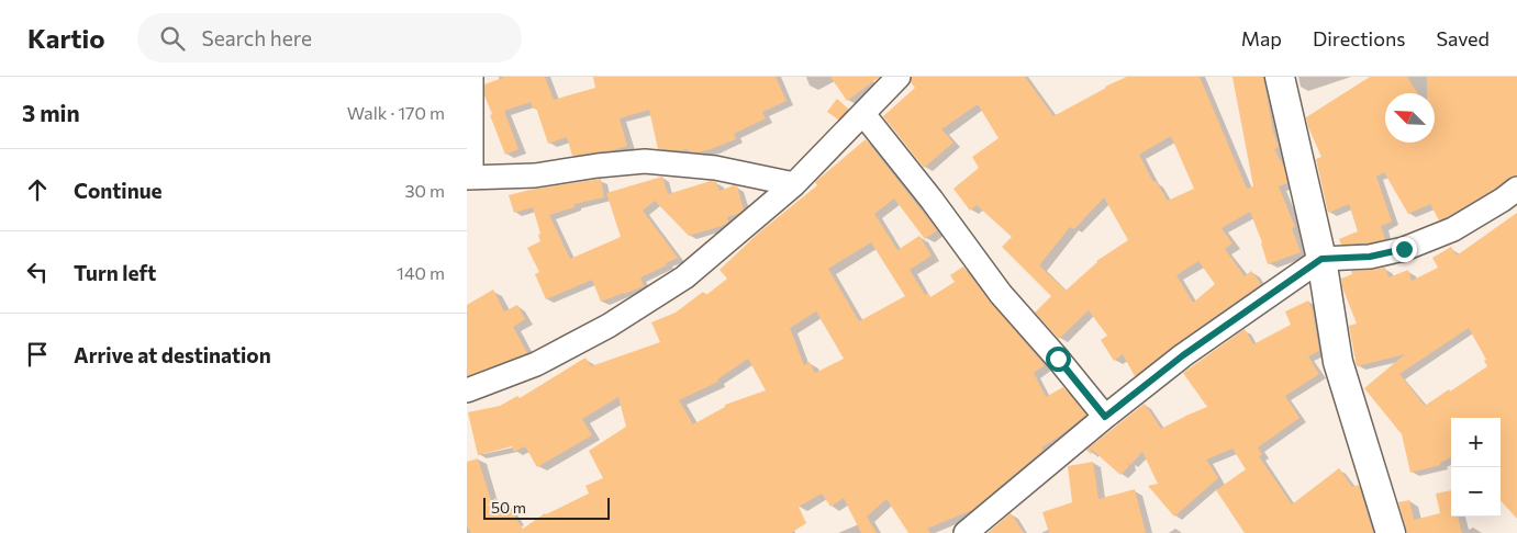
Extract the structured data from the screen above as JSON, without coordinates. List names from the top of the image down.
{
  "scale_bar": "50 m",
  "north": "top left",
  "page": {
    "header": "Kartio",
    "search": "Search here",
    "nav": ["Map", "Directions", "Saved"],
    "heading": ["3 min", "Walk · 170 m"],
    "list": [
      ["Continue", "30 m"],
      ["Turn left", "140 m"],
      "Arrive at destination"
    ],
    "map_buttons": ["+", "−"],
    "scale": "50 m"
  }
}
